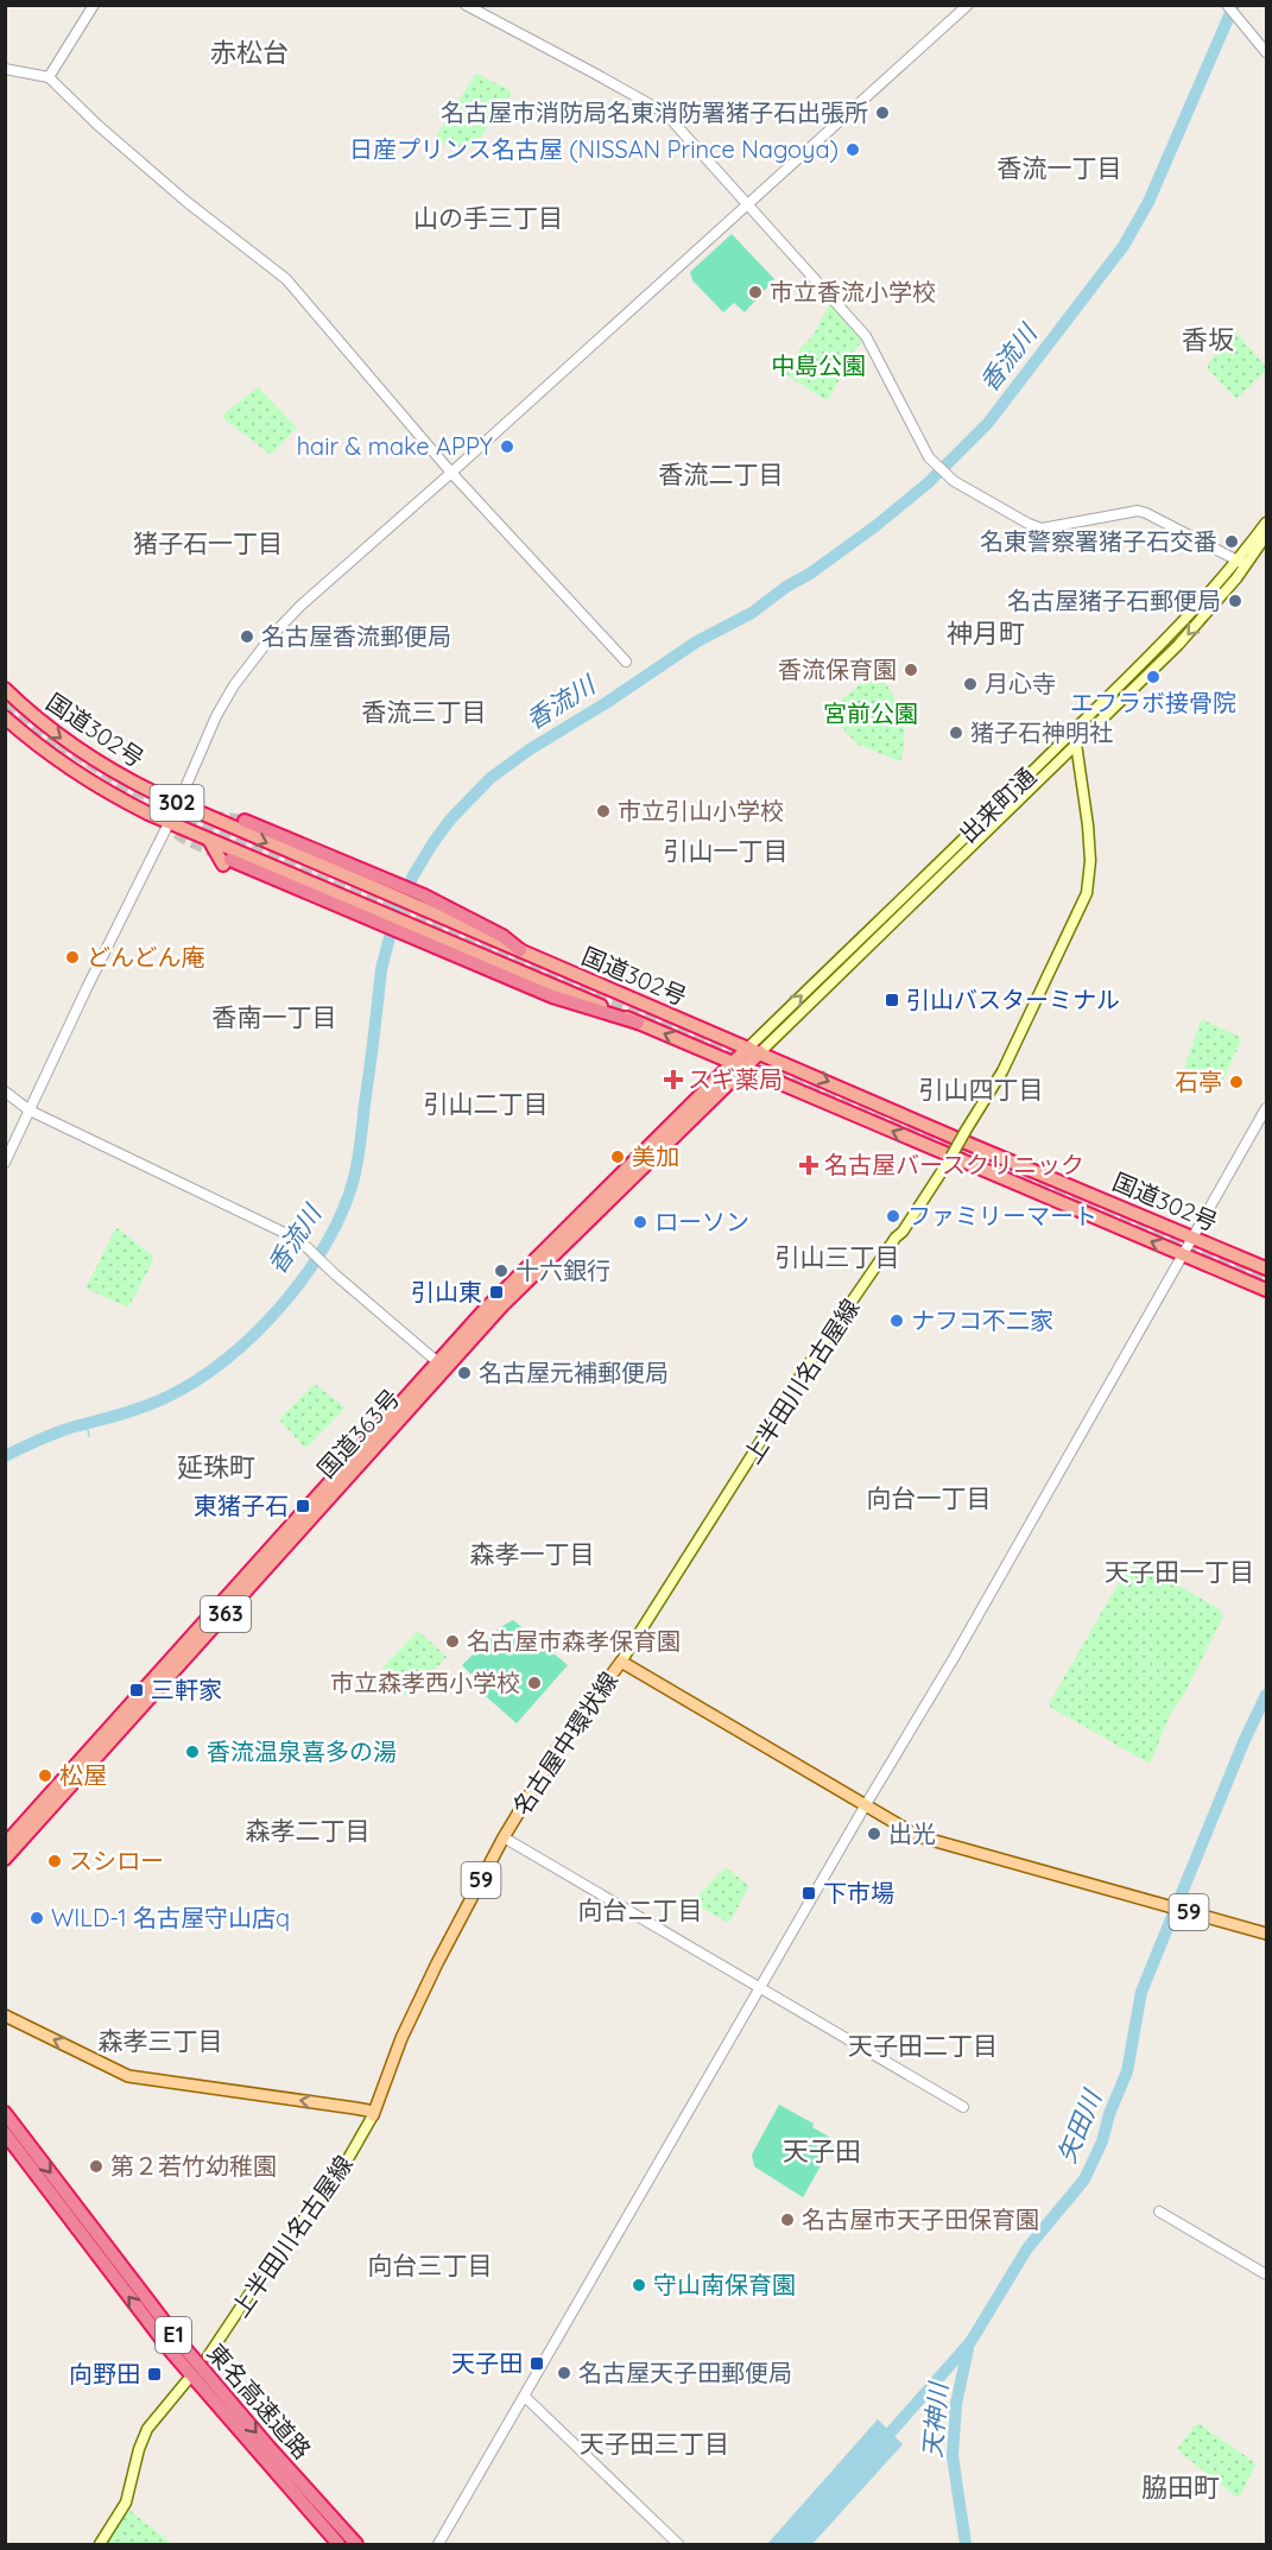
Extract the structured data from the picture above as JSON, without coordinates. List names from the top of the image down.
{
  "streets": {
    "highway": [
      "国道302号",
      "302",
      "国道363号",
      "363",
      "E1",
      "東名高速道路"
    ],
    "main road": [
      "出来町通",
      "上半田川名古屋線",
      "名古屋中環状線",
      "59"
    ]
  },
  "crossings": [
    ["国道302号", "出来町通"],
    ["国道302号", "国道363号"],
    ["出来町通", "上半田川名古屋線"],
    ["出来町通", "国道363号"],
    ["上半田川名古屋線", "名古屋中環状線"]
  ],
  "districts": [
    "赤松台",
    "香流一丁目",
    "山の手三丁目",
    "香坂",
    "香流二丁目",
    "猪子石一丁目",
    "神月町",
    "香流三丁目",
    "引山一丁目",
    "香南一丁目",
    "引山四丁目",
    "引山二丁目",
    "引山三丁目",
    "延珠町",
    "向台一丁目",
    "森孝一丁目",
    "天子田一丁目",
    "森孝二丁目",
    "向台二丁目",
    "森孝三丁目",
    "天子田二丁目",
    "天子田",
    "向台三丁目",
    "天子田三丁目",
    "脇田町"
  ],
  "water": ["香流川", "矢田川", "天神川"],
  "parks": ["中島公園", "宮前公園"],
  "places": {
    "other": [
      "名古屋市消防局名東消防署猪子石出張所",
      "日産プリンス名古屋 (NISSAN Prince Nagoya)",
      "市立香流小学校",
      "hair & make APPY",
      "名東警察署猪子石交番",
      "名古屋猪子石郵便局",
      "名古屋香流郵便局",
      "香流保育園",
      "エフラボ接骨院",
      "月心寺",
      "猪子石神明社",
      "市立引山小学校",
      "どんどん庵",
      "石亭",
      "美加",
      "ファミリーマート",
      "ローソン",
      "十六銀行",
      "ナフコ不二家",
      "名古屋元補郵便局",
      "名古屋市森孝保育園",
      "市立森孝西小学校",
      "香流温泉喜多の湯",
      "松屋",
      "出光",
      "スシロー",
      "WILD-1 名古屋守山店q",
      "第２若竹幼稚園",
      "名古屋市天子田保育園",
      "守山南保育園",
      "名古屋天子田郵便局"
    ],
    "transit": [
      "引山バスターミナル",
      "引山東",
      "東猪子石",
      "三軒家",
      "下市場",
      "天子田",
      "向野田"
    ],
    "health": ["スギ薬局", "名古屋バースクリニック"]
  }
}
